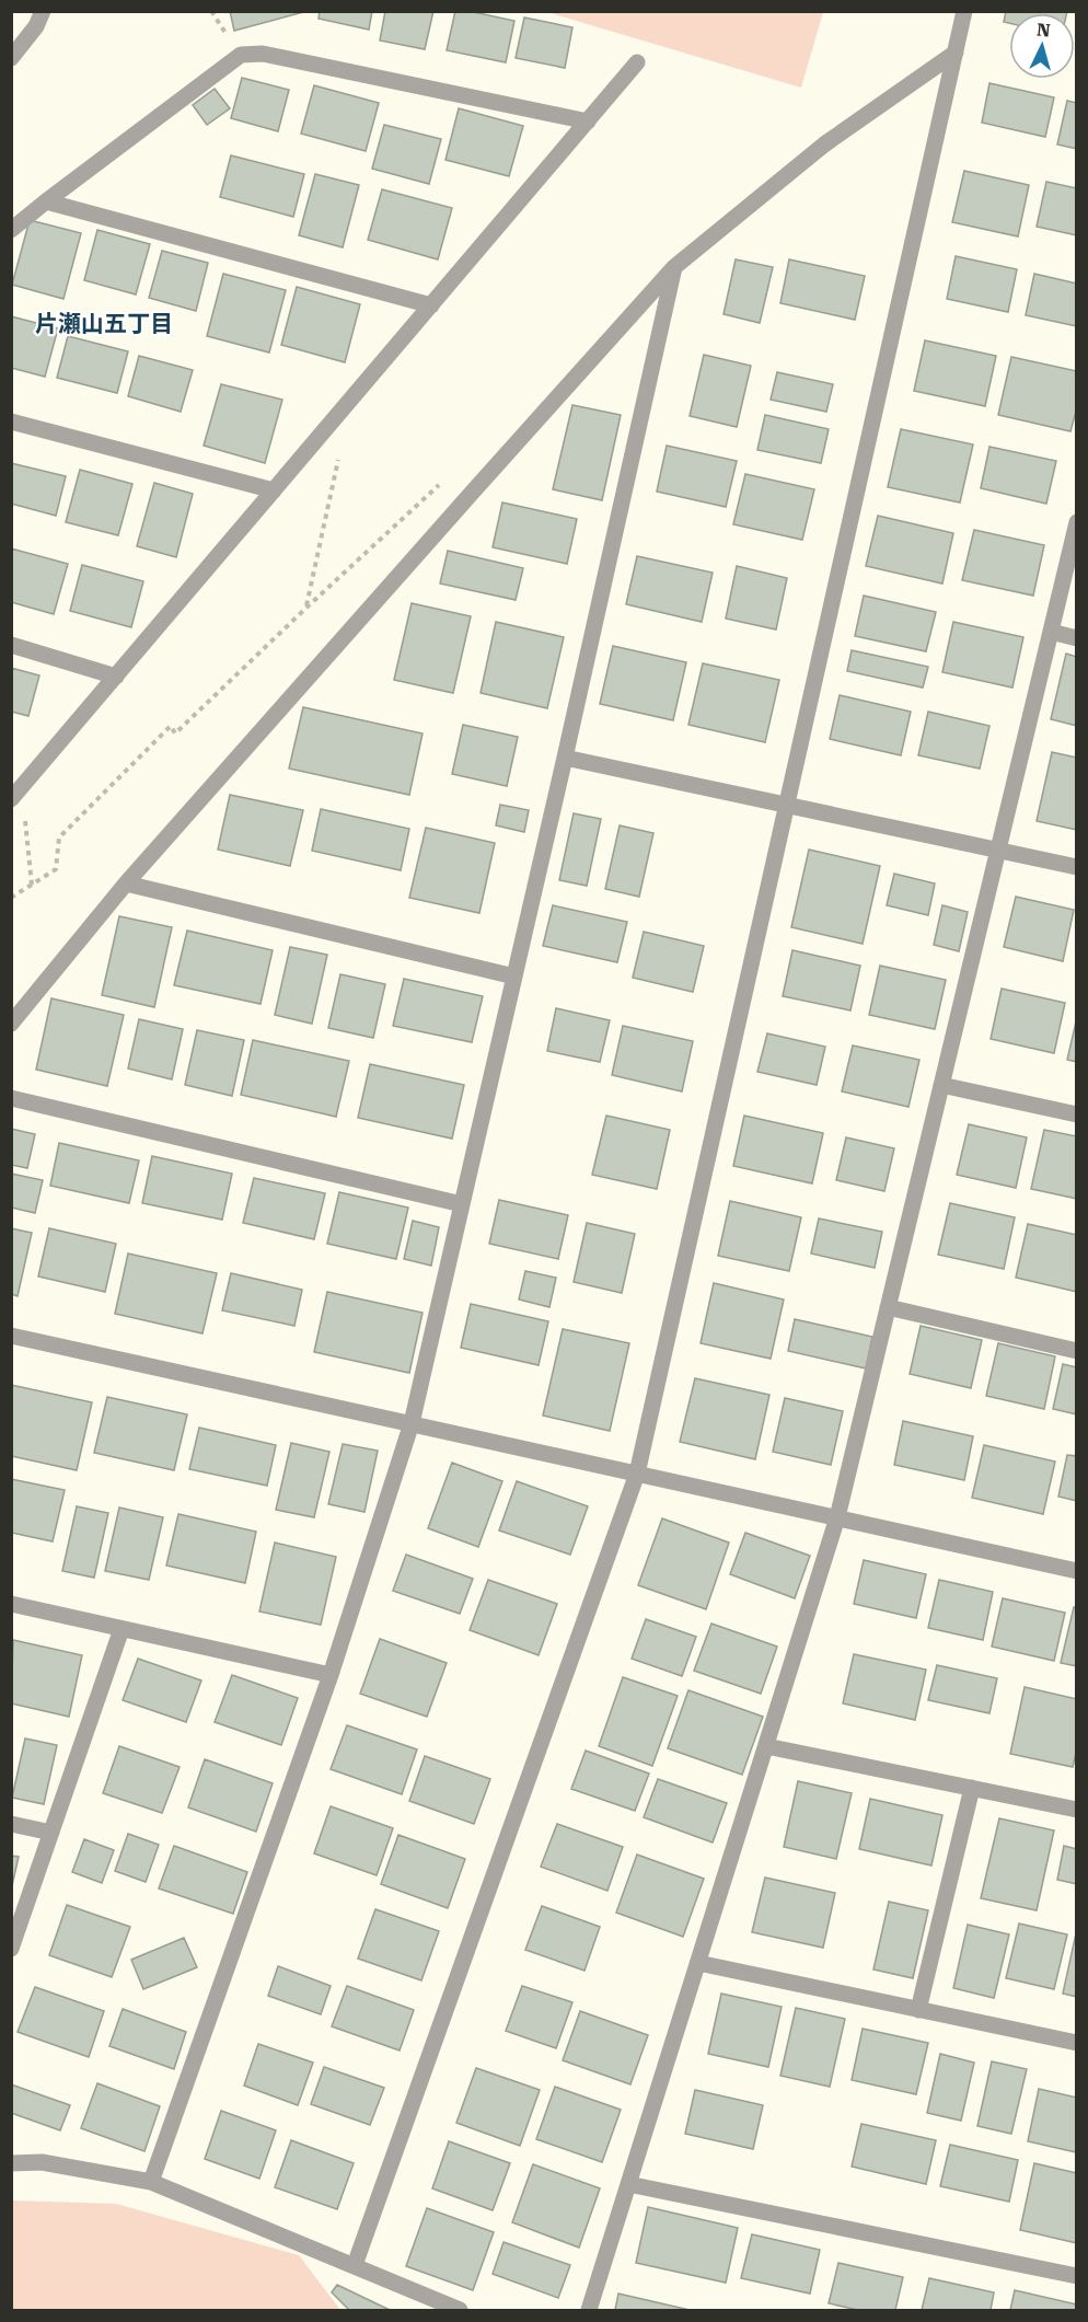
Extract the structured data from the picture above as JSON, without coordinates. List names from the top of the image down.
{
  "districts": ["片瀬山五丁目"],
  "north": "top"
}
